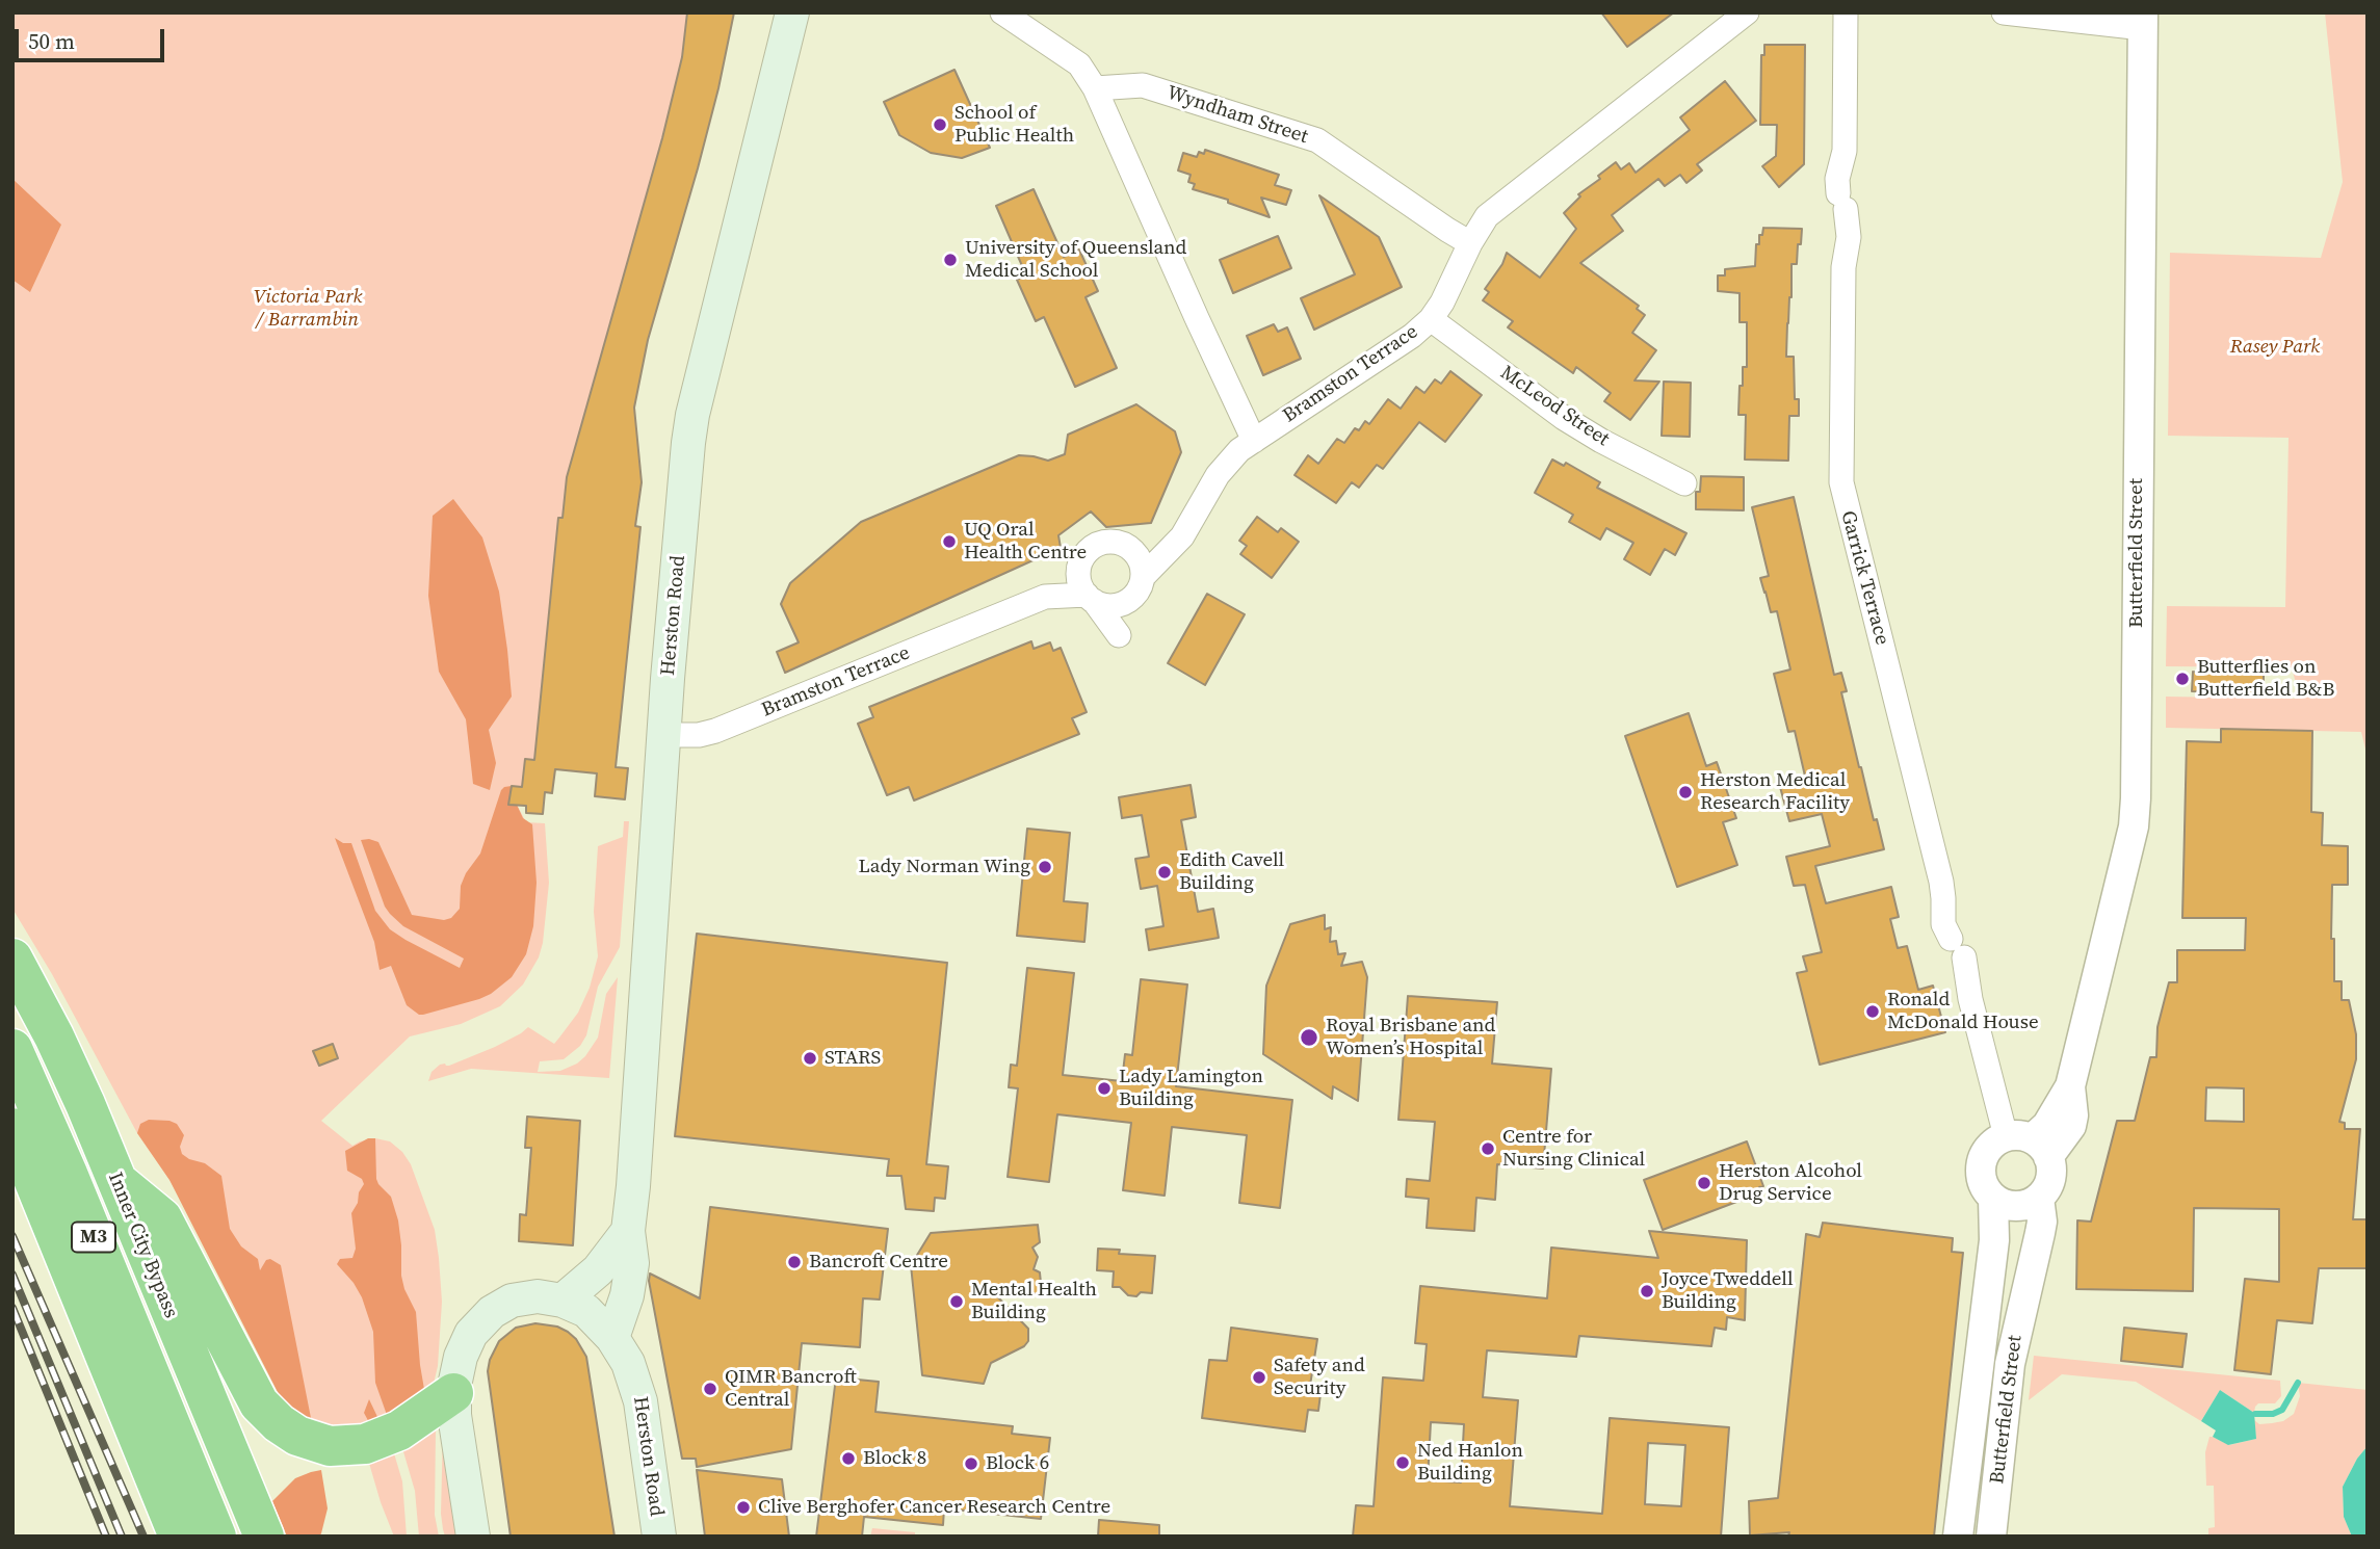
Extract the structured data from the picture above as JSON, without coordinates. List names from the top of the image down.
{
  "streets": {
    "highway": ["M3", "Inner City Bypass"],
    "main road": ["Herston Road"],
    "street": [
      "Wyndham Street",
      "Bramston Terrace",
      "McLeod Street",
      "Butterfield Street",
      "Garrick Terrace"
    ]
  },
  "crossings": [
    ["Wyndham Street", "Bramston Terrace"],
    ["Bramston Terrace", "McLeod Street"],
    ["Bramston Terrace", "Herston Road"],
    ["Butterfield Street", "Garrick Terrace"]
  ],
  "parks": ["Victoria Park / Barrambin", "Rasey Park"],
  "places": [
    "School of Public Health",
    "University of Queensland Medical School",
    "UQ Oral Health Centre",
    "Butterflies on Butterfield B&B",
    "Herston Medical Research Facility",
    "Lady Norman Wing",
    "Edith Cavell Building",
    "Ronald McDonald House",
    "Royal Brisbane and Women’s Hospital",
    "STARS",
    "Lady Lamington Building",
    "Centre for Nursing Clinical",
    "Herston Alcohol Drug Service",
    "Bancroft Centre",
    "Joyce Tweddell Building",
    "Mental Health Building",
    "Safety and Security",
    "QIMR Bancroft Central",
    "Block 8",
    "Ned Hanlon Building",
    "Block 6",
    "Clive Berghofer Cancer Research Centre"
  ],
  "scale_bar": "50 m"
}
